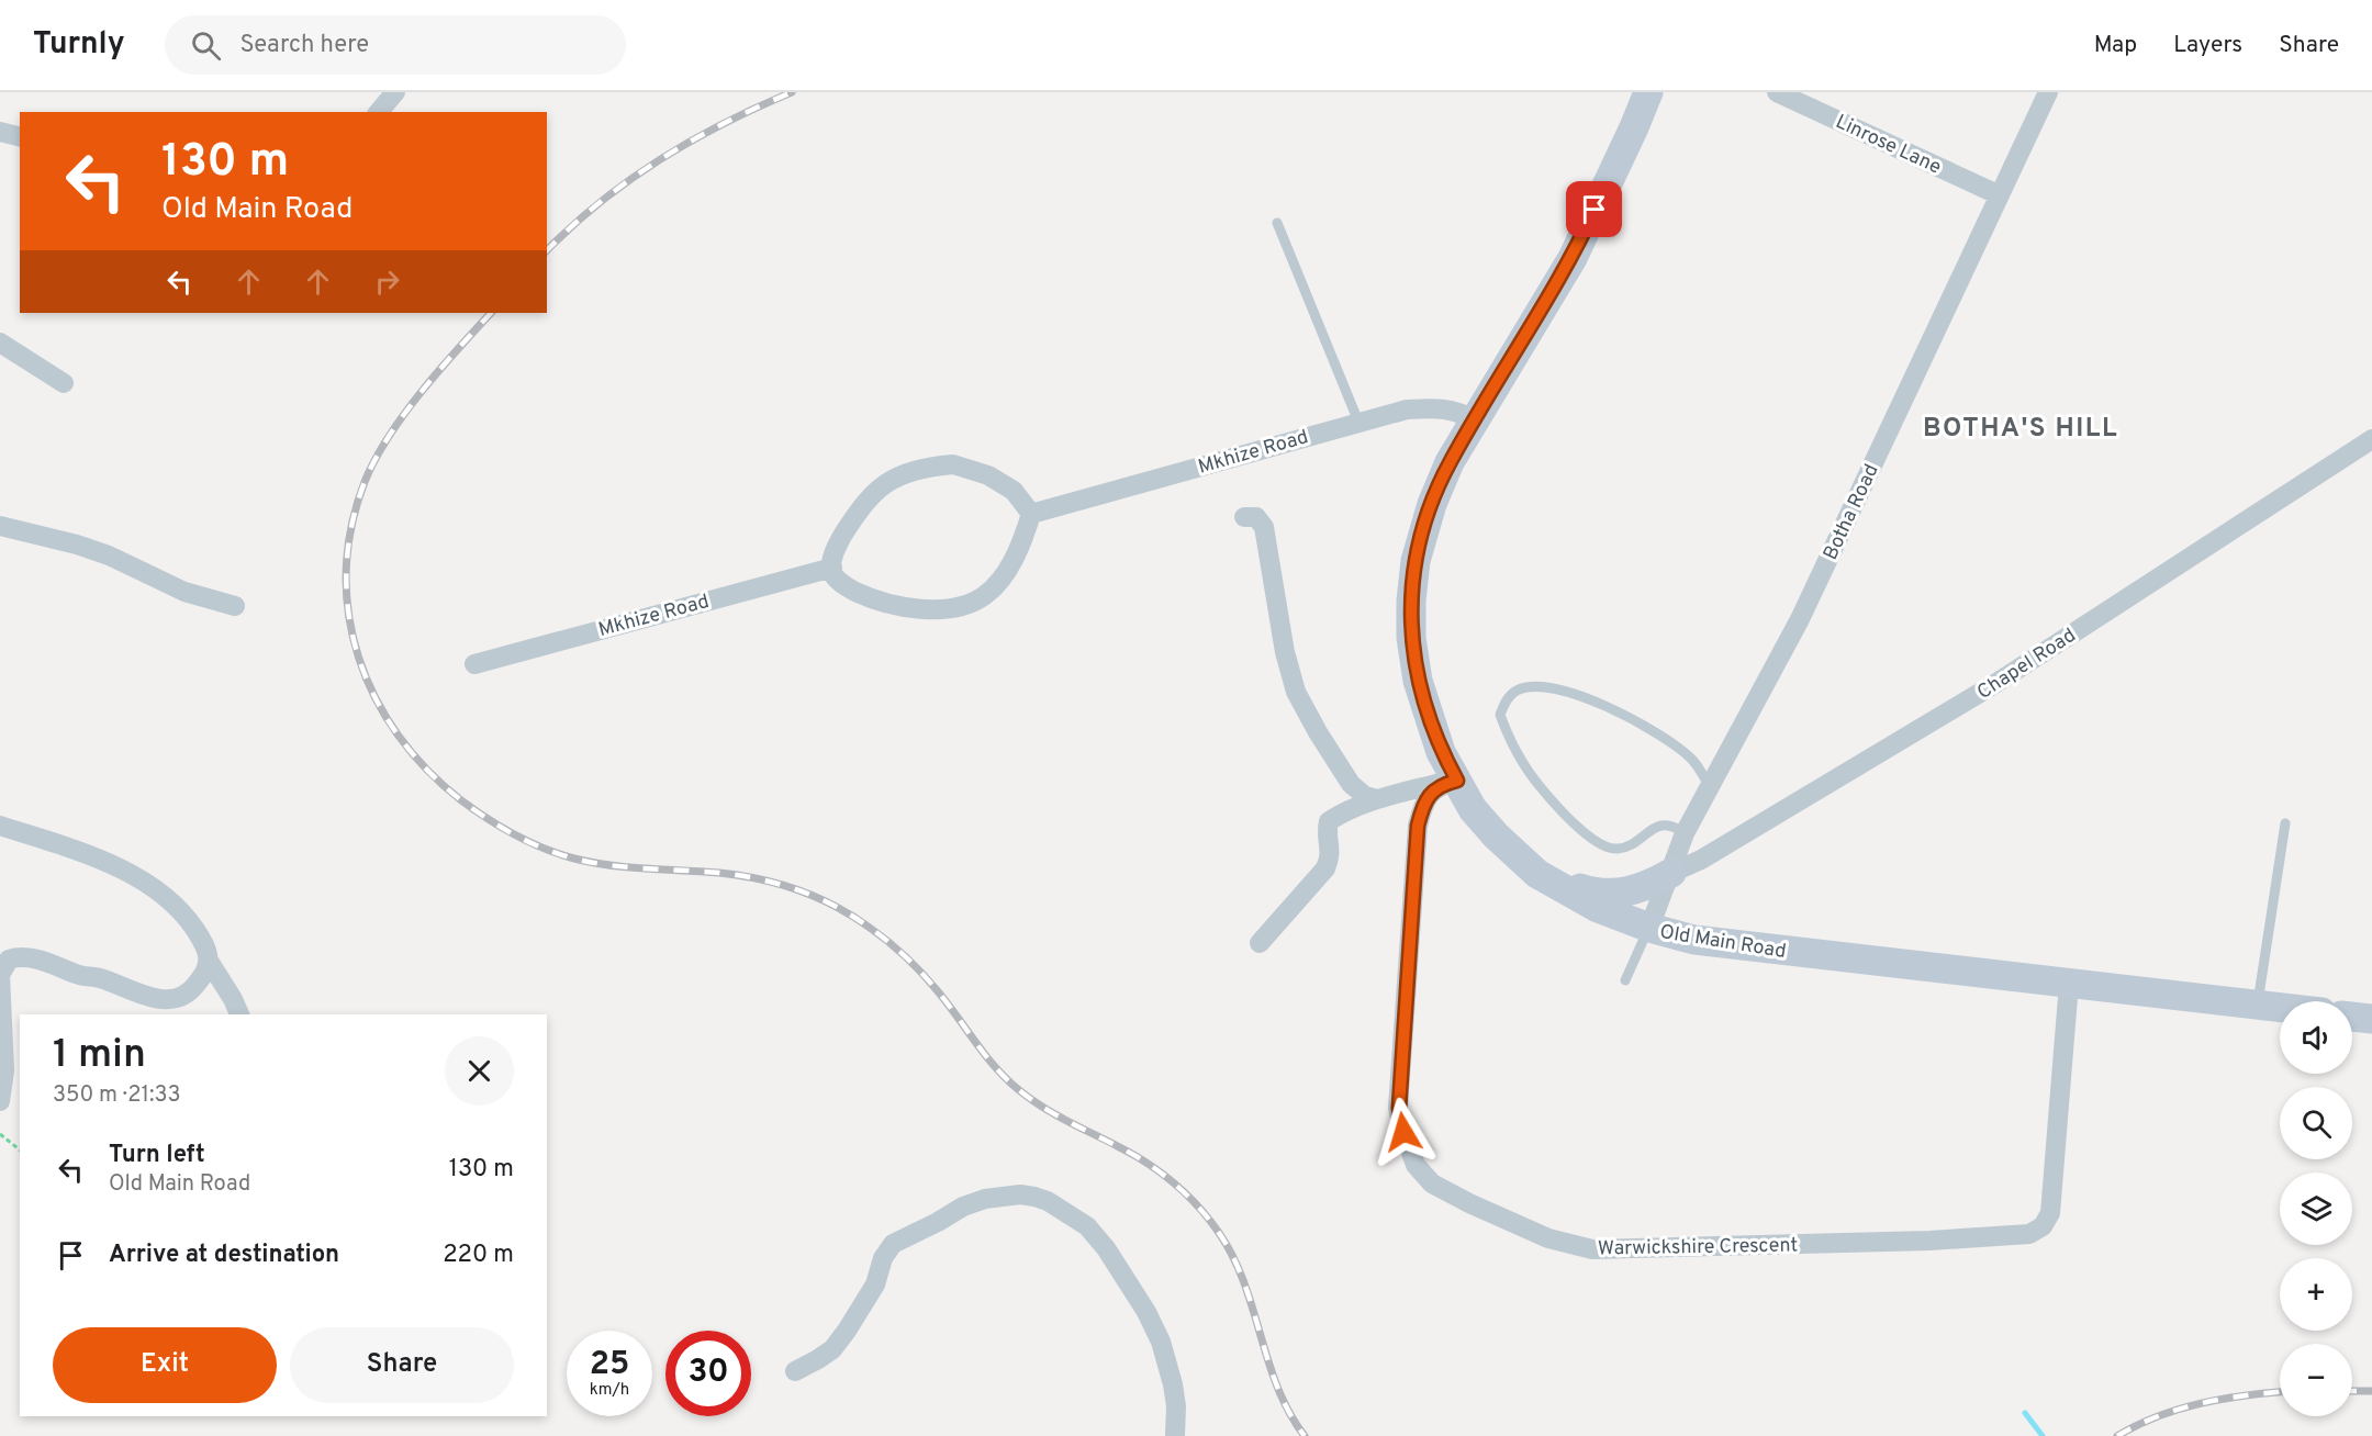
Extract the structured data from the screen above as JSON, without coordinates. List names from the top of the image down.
{
  "streets": {
    "main road": ["Old Main Road"],
    "street": [
      "Linrose Lane",
      "Mkhize Road",
      "Botha Road",
      "Chapel Road",
      "Warwickshire Crescent"
    ]
  },
  "crossings": [
    ["Linrose Lane", "Botha Road"],
    ["Mkhize Road", "Old Main Road"],
    ["Botha Road", "Chapel Road"],
    ["Botha Road", "Old Main Road"],
    ["Old Main Road", "Warwickshire Crescent"]
  ],
  "districts": ["BOTHA'S HILL"],
  "page": {
    "header": "Turnly",
    "search": "Search here",
    "nav": ["Map", "Layers", "Share"],
    "turn": ["130 m", "Old Main Road"],
    "map_buttons": ["+", "−"],
    "heading": ["1 min", "350 m · 21:33"],
    "list": [
      {
        "name": "Turn left",
        "note": "Old Main Road",
        "value": "130 m"
      },
      {
        "name": "Arrive at destination",
        "value": "220 m"
      }
    ],
    "buttons": ["Exit", "Share"],
    "speed": "25 km/h",
    "limit": "30"
  }
}
